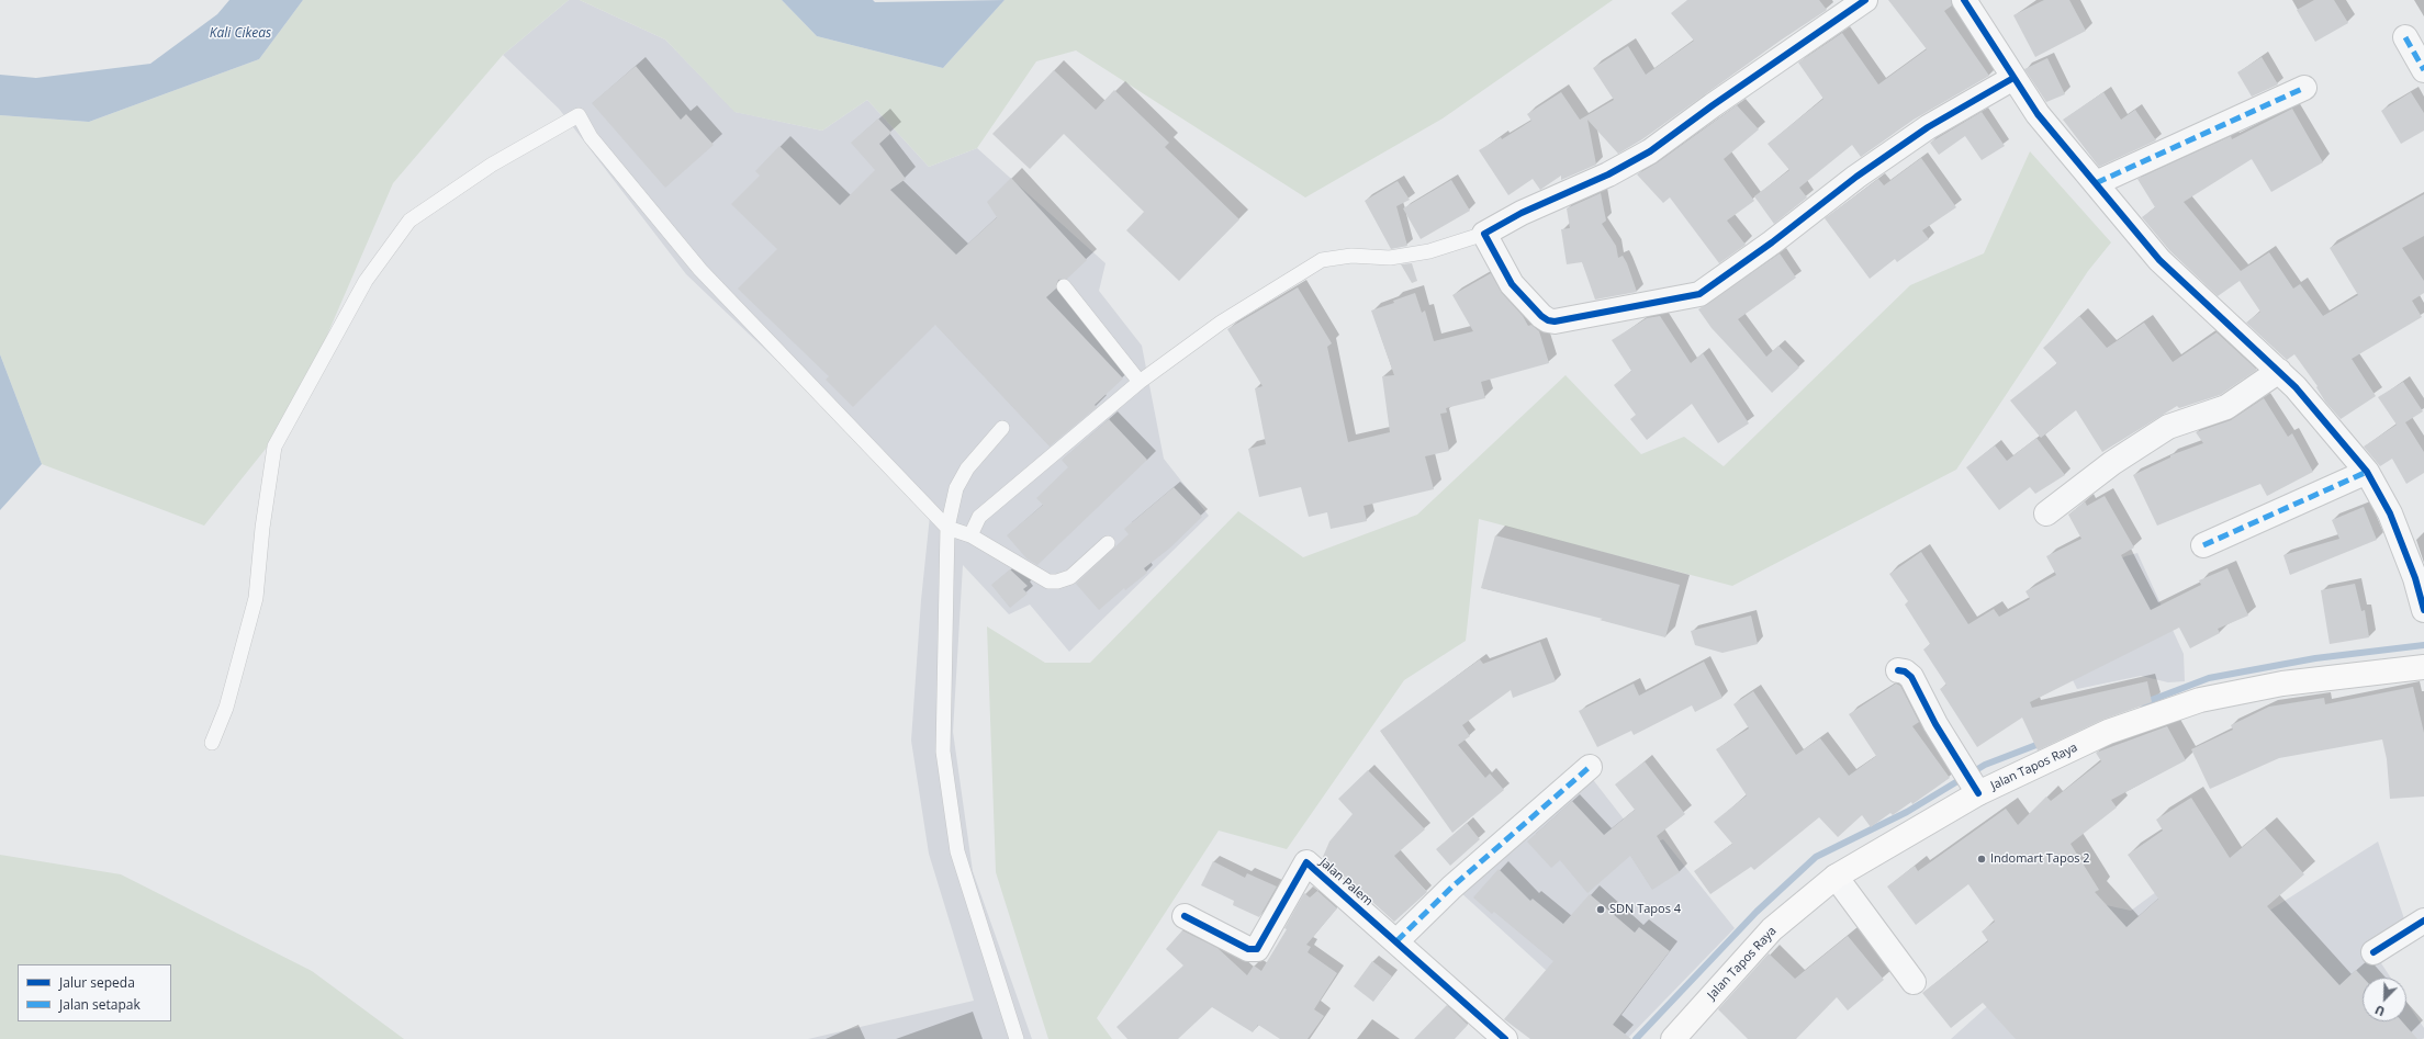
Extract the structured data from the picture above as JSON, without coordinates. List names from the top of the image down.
{
  "streets": {
    "main road": ["Jalan Tapos Raya"],
    "street": ["Jalan Palem"]
  },
  "water": ["Kali Cikeas"],
  "places": ["Indomart Tapos 2", "SDN Tapos 4"],
  "legend": ["Jalur sepeda", "Jalan setapak"],
  "north": "bottom left"
}
